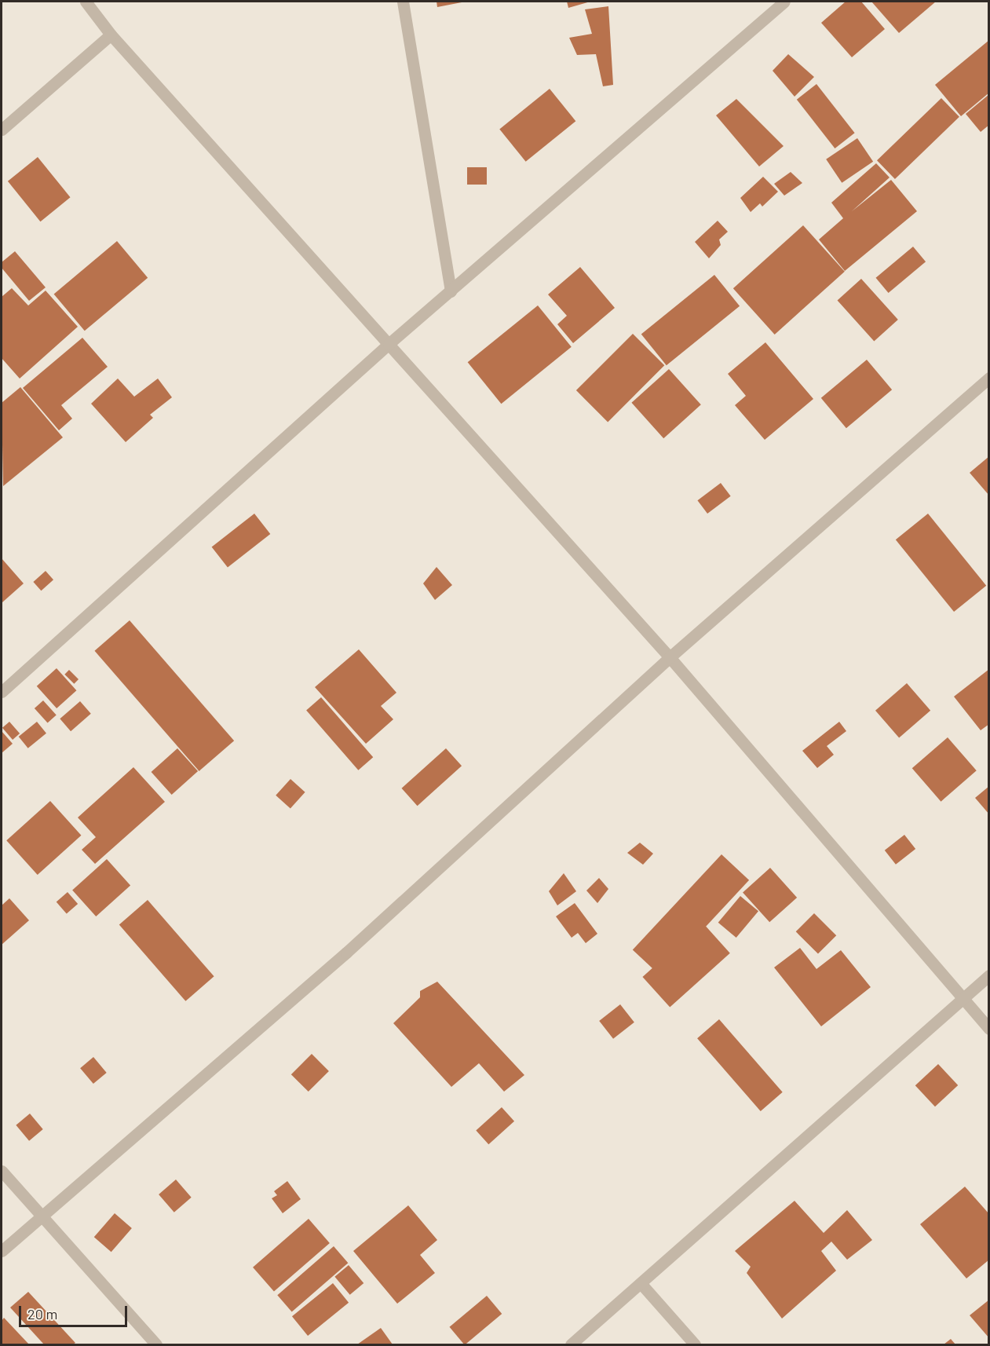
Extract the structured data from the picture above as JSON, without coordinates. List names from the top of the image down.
{
  "scale_bar": "20 m"
}
